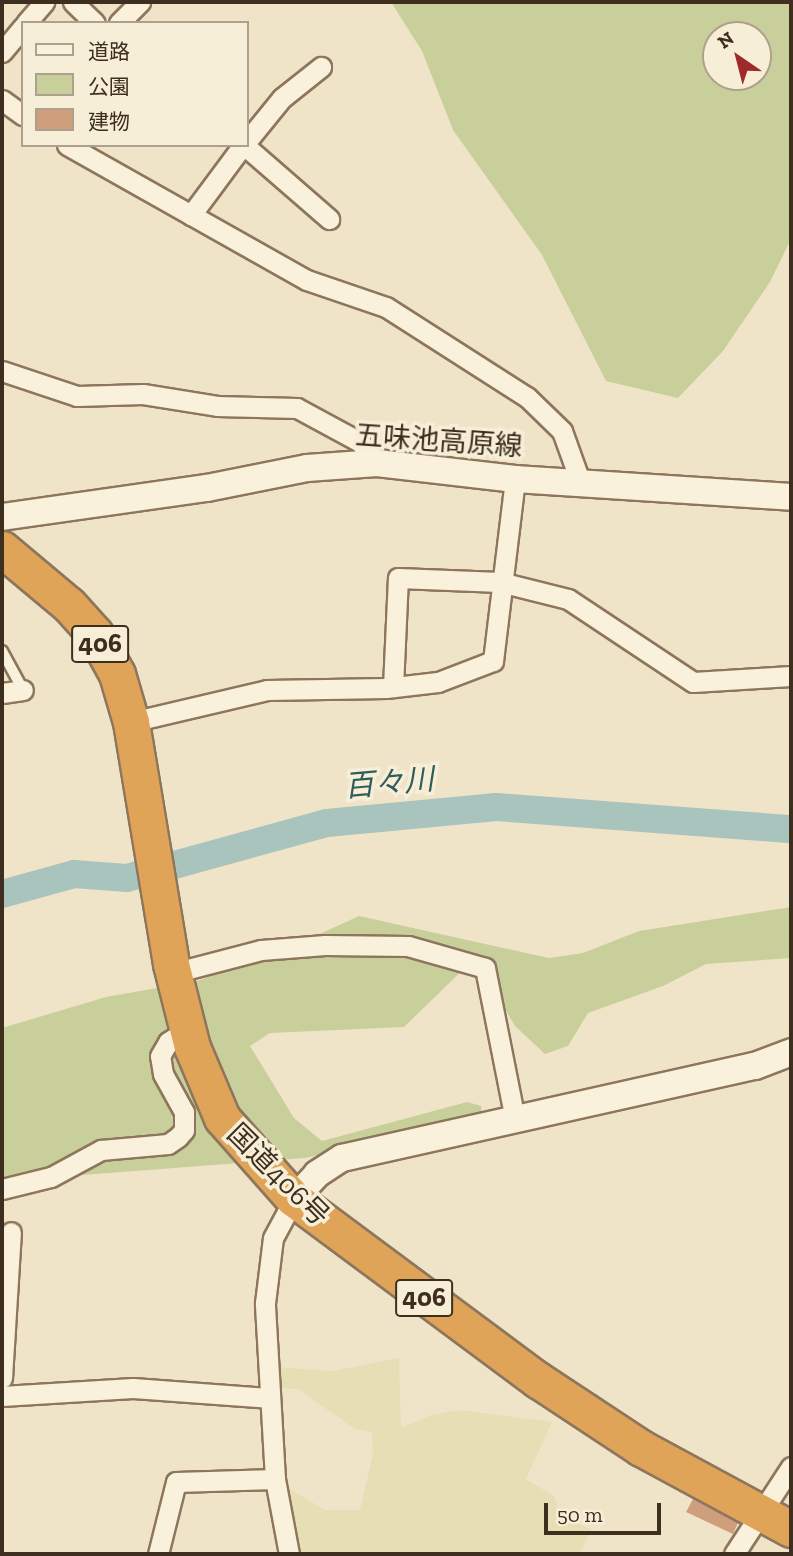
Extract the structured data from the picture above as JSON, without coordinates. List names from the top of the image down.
{
  "streets": {
    "highway": ["406", "国道406号"],
    "main road": ["五味池高原線"]
  },
  "water": ["百々川"],
  "legend": ["道路", "公園", "建物"],
  "scale_bar": "50 m",
  "north": "top left"
}
